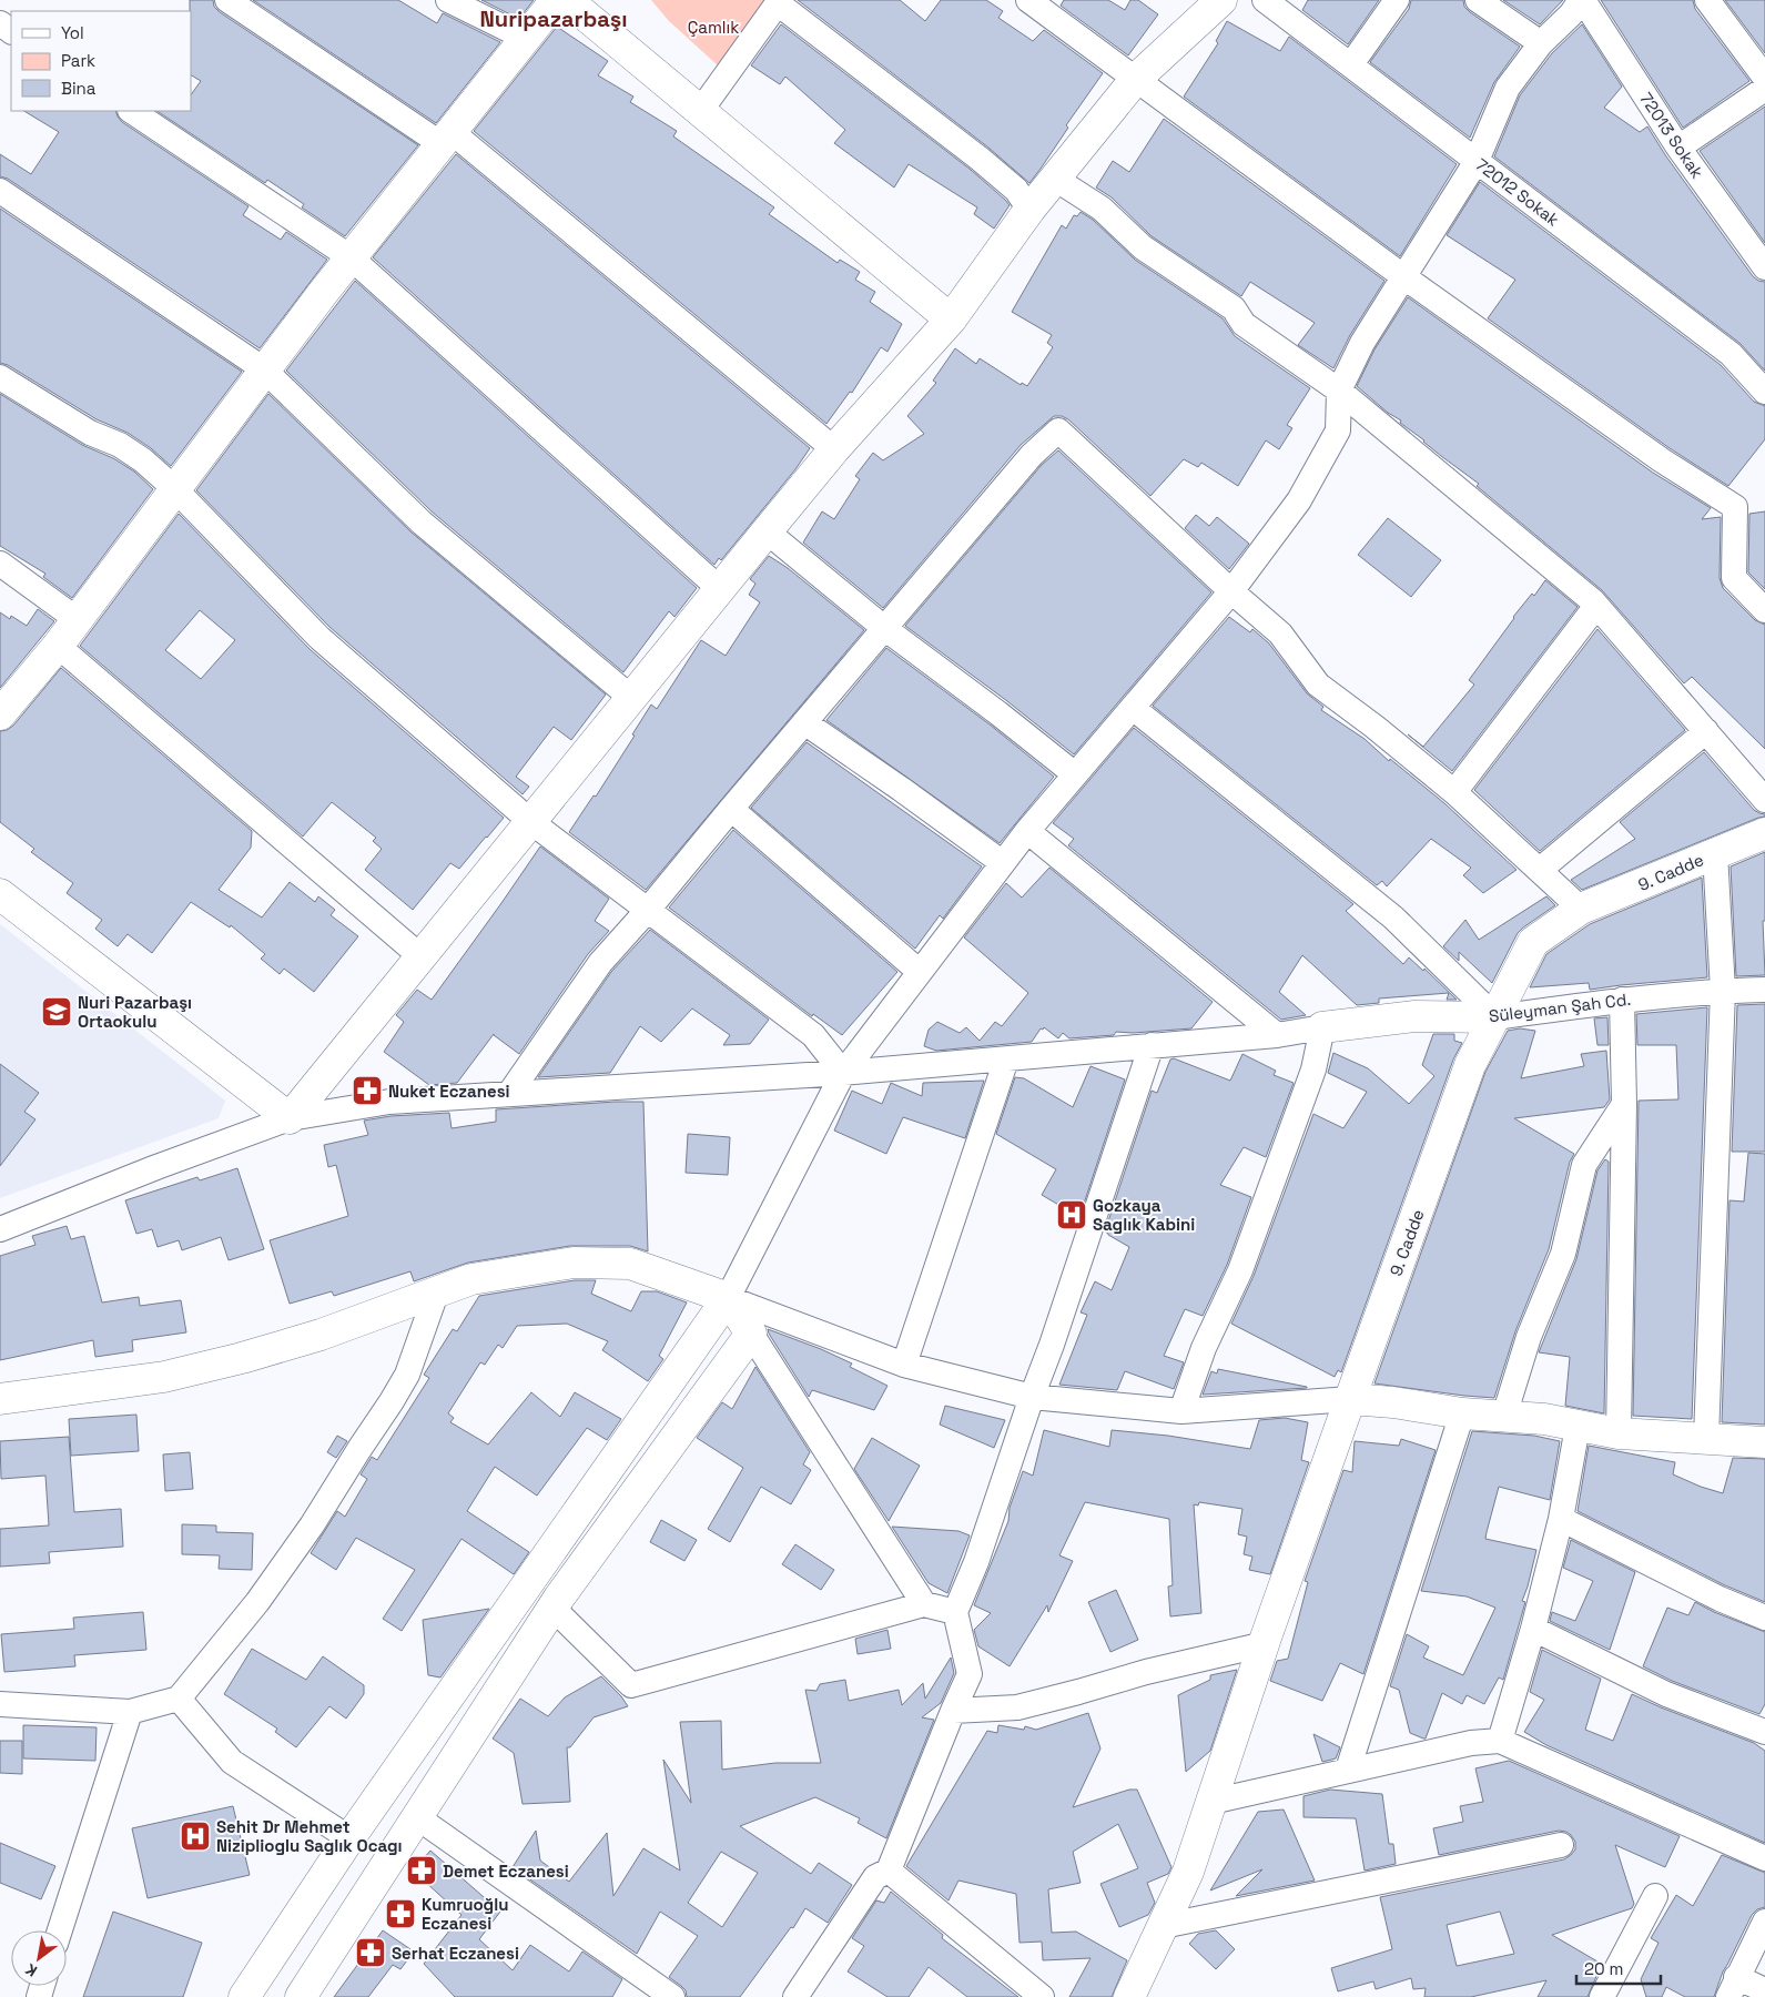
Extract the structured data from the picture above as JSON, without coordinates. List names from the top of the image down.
{
  "streets": {
    "street": [
      "72013 Sokak",
      "72012 Sokak",
      "9. Cadde",
      "Süleyman Şah Cd."
    ]
  },
  "crossings": [
    ["9. Cadde", "Süleyman Şah Cd."]
  ],
  "districts": ["Nuripazarbaşı"],
  "parks": ["Çamlık"],
  "places": {
    "school or university": ["Nuri Pazarbaşı Ortaokulu"],
    "pharmacy": [
      "Nuket Eczanesi",
      "Demet Eczanesi",
      "Kumruoğlu Eczanesi",
      "Serhat Eczanesi"
    ],
    "hospital": ["Gozkaya Saglık Kabini", "Sehit Dr Mehmet Niziplioglu Saglık Ocagı"]
  },
  "legend": ["Yol", "Park", "Bina"],
  "scale_bar": "20 m",
  "north": "bottom left"
}
